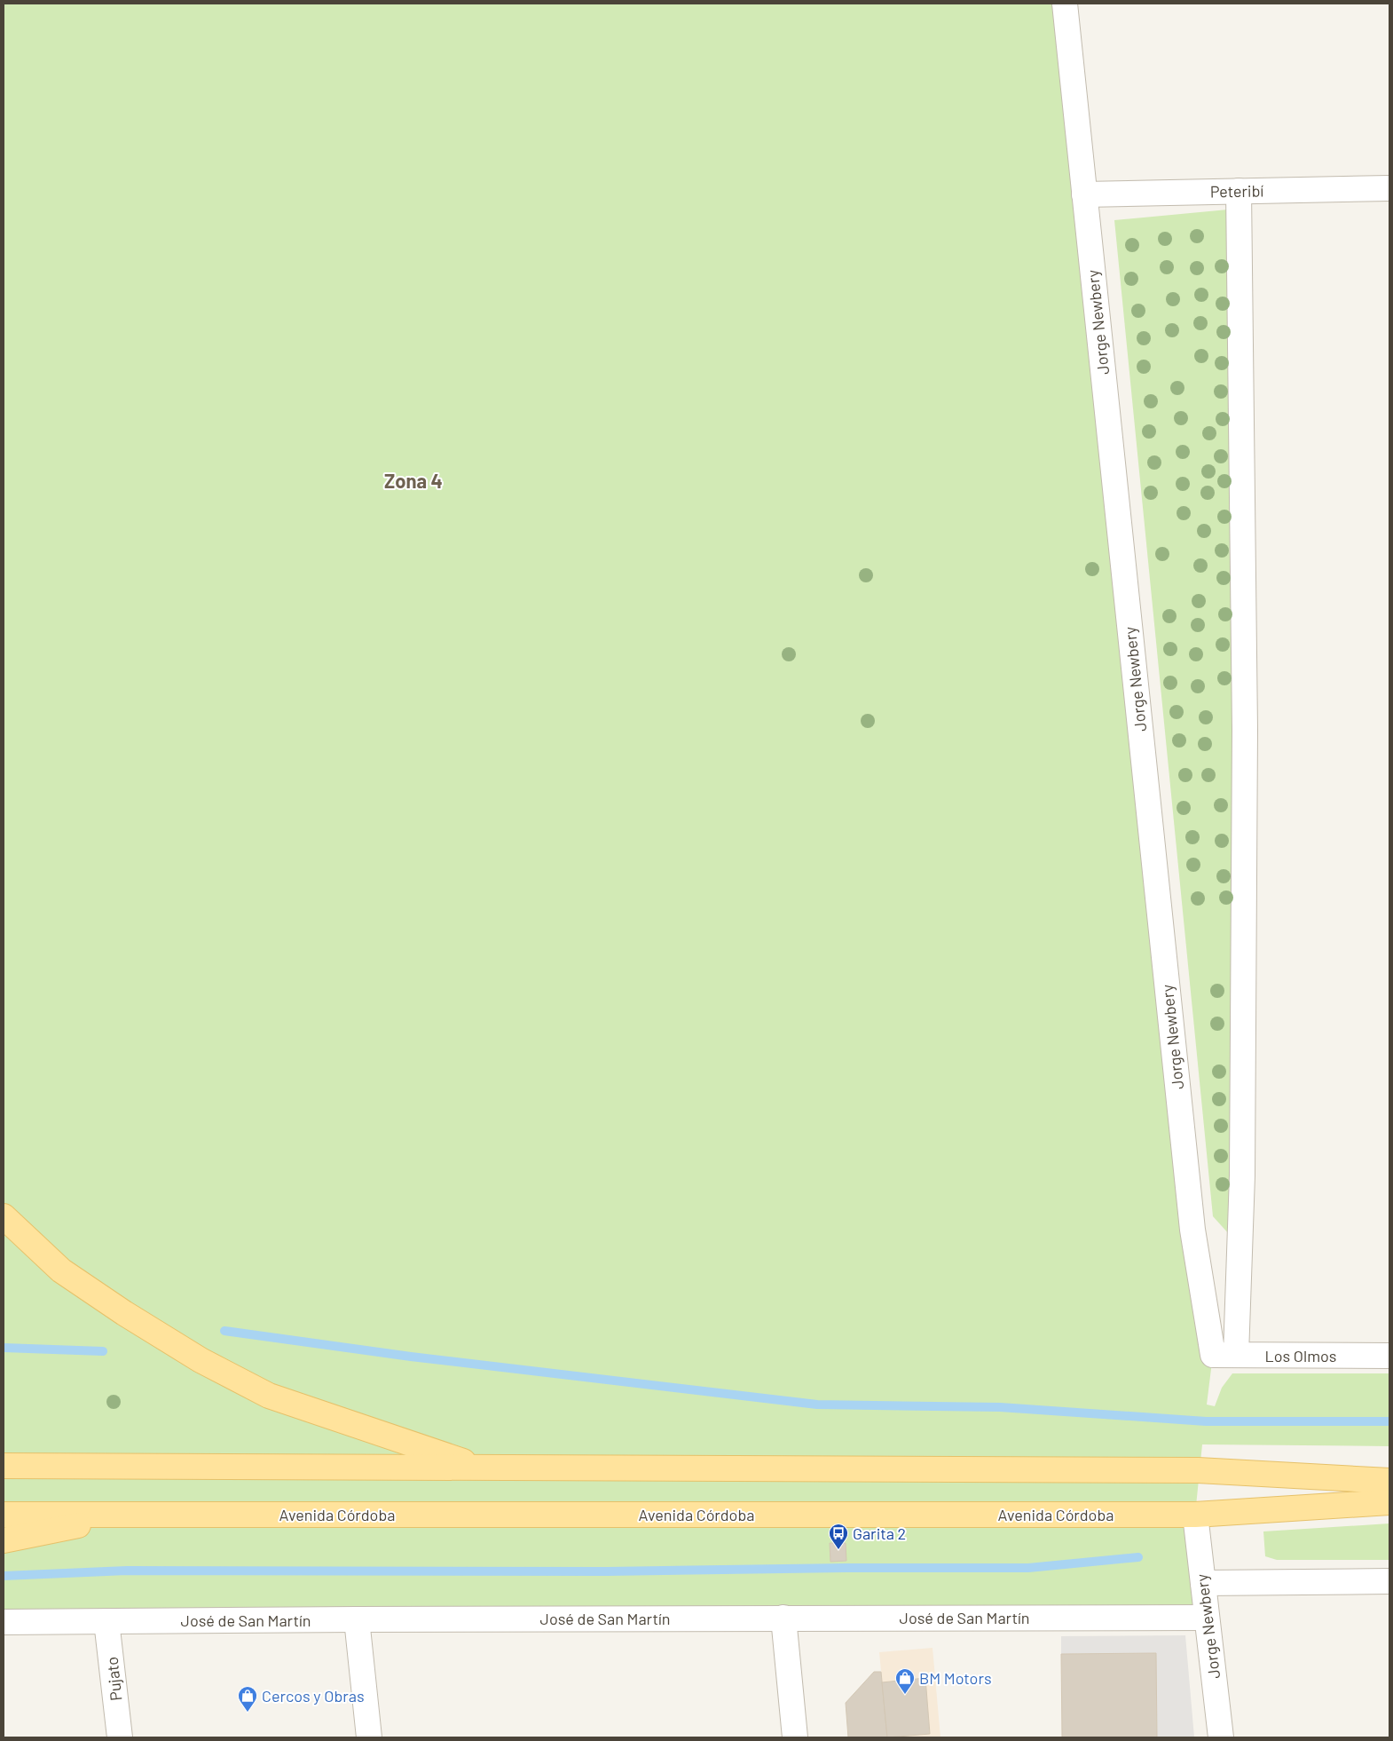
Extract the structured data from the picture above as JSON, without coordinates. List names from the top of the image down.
{
  "streets": {
    "main road": ["Avenida Córdoba"],
    "street": [
      "Peteribí",
      "Jorge Newbery",
      "Los Olmos",
      "José de San Martín",
      "Pujato"
    ]
  },
  "crossings": [
    ["Peteribí", "Jorge Newbery"],
    ["Jorge Newbery", "Los Olmos"],
    ["Jorge Newbery", "Avenida Córdoba"],
    ["Jorge Newbery", "José de San Martín"],
    ["José de San Martín", "Pujato"]
  ],
  "districts": ["Zona 4"],
  "places": {
    "bus stop": ["Garita 2"],
    "shop": ["BM Motors", "Cercos y Obras"]
  }
}
